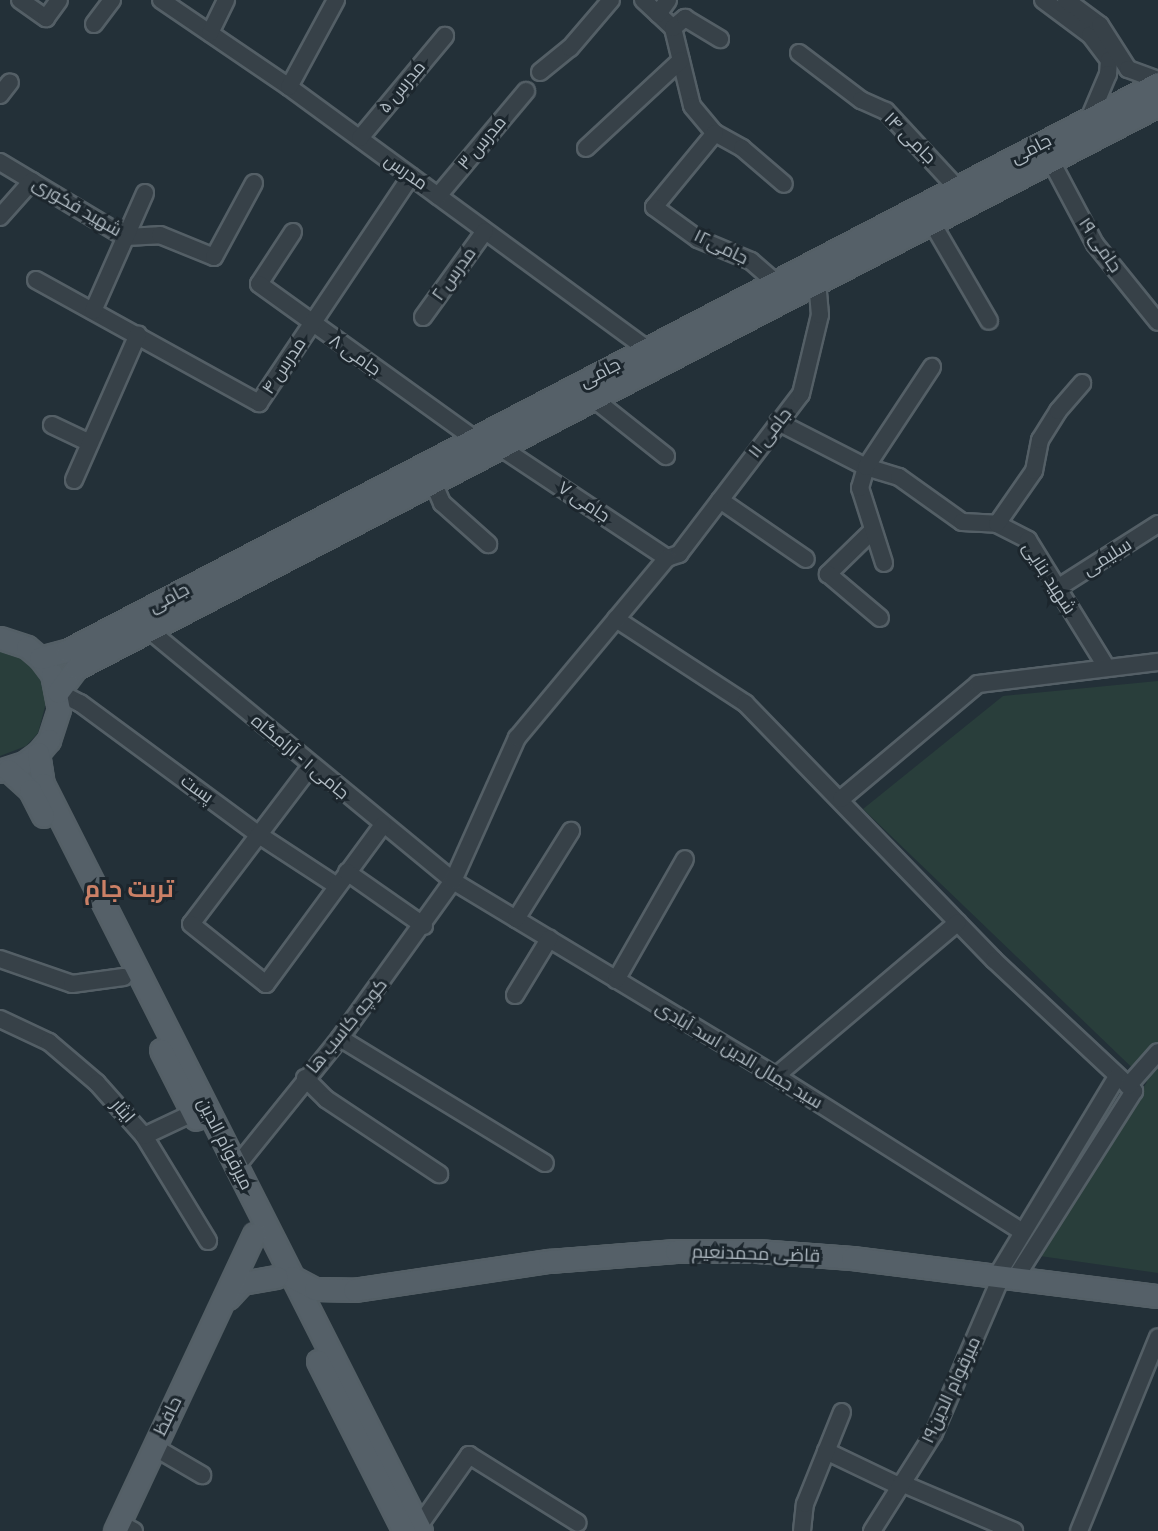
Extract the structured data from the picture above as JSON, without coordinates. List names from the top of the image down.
{
  "streets": {
    "main road": [
      "جامی",
      "میرقوام الدین",
      "قاضی محمدنعیم",
      "حافظ"
    ],
    "street": [
      "مدرس ۵",
      "جامی ۱۴",
      "مدرس ۳",
      "مدرس",
      "شهید فکوری",
      "جامی ۱۹",
      "جامی۱۲",
      "مدرس ۲",
      "جامی ۸",
      "مدرس ۴",
      "جامی ۱۱",
      "جامی ۷",
      "سلیمی",
      "شهید بنایی",
      "جامی ۱ - آرامگاه",
      "پست",
      "کوچه کاسب ها",
      "سید جمال الدین اسد آبادی",
      "ایثار",
      "میرقوام الدین۱۹"
    ]
  },
  "crossings": [
    ["مدرس ۵", "مدرس"],
    ["جامی ۱۴", "جامی"],
    ["مدرس ۳", "مدرس"],
    ["جامی", "مدرس"],
    ["جامی", "جامی ۱۹"],
    ["جامی", "جامی۱۲"],
    ["جامی", "جامی ۸"],
    ["جامی", "جامی ۱۱"],
    ["جامی", "جامی ۷"],
    ["جامی", "جامی ۱ - آرامگاه"],
    ["جامی", "پست"],
    ["مدرس", "مدرس ۲"],
    ["مدرس", "مدرس ۴"],
    ["جامی ۸", "مدرس ۴"],
    ["جامی ۱۱", "جامی ۷"],
    ["جامی ۱۱", "شهید بنایی"],
    ["جامی ۱۱", "کوچه کاسب ها"],
    ["سلیمی", "شهید بنایی"],
    ["جامی ۱ - آرامگاه", "کوچه کاسب ها"],
    ["جامی ۱ - آرامگاه", "سید جمال الدین اسد آبادی"],
    ["پست", "کوچه کاسب ها"],
    ["کوچه کاسب ها", "سید جمال الدین اسد آبادی"],
    ["کوچه کاسب ها", "میرقوام الدین"],
    ["میرقوام الدین", "قاضی محمدنعیم"],
    ["میرقوام الدین", "حافظ"],
    ["قاضی محمدنعیم", "میرقوام الدین۱۹"]
  ],
  "districts": ["تربت جام"]
}
